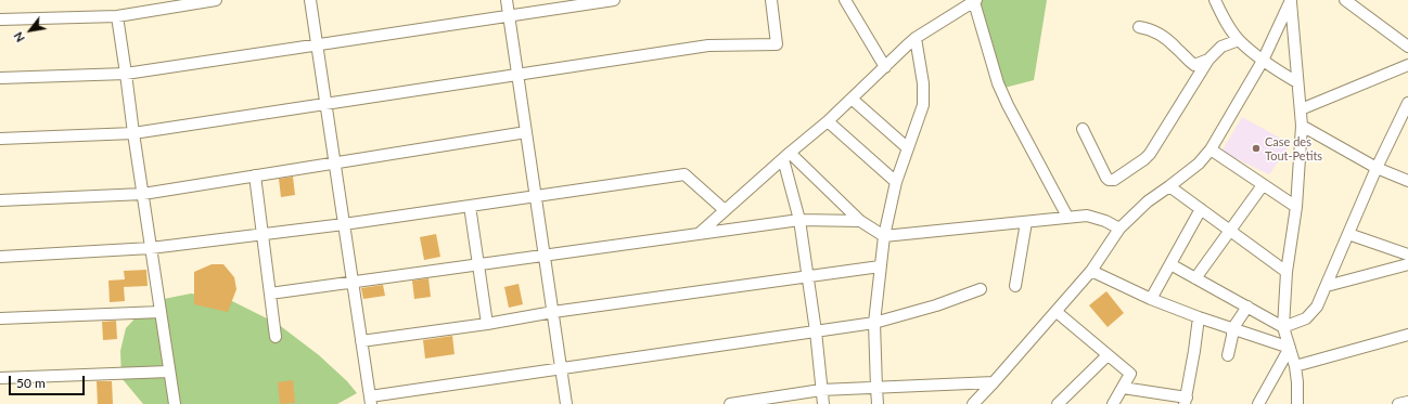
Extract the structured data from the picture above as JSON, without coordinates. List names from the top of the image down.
{
  "places": ["Case des Tout-Petits"],
  "scale_bar": "50 m",
  "north": "bottom left"
}
